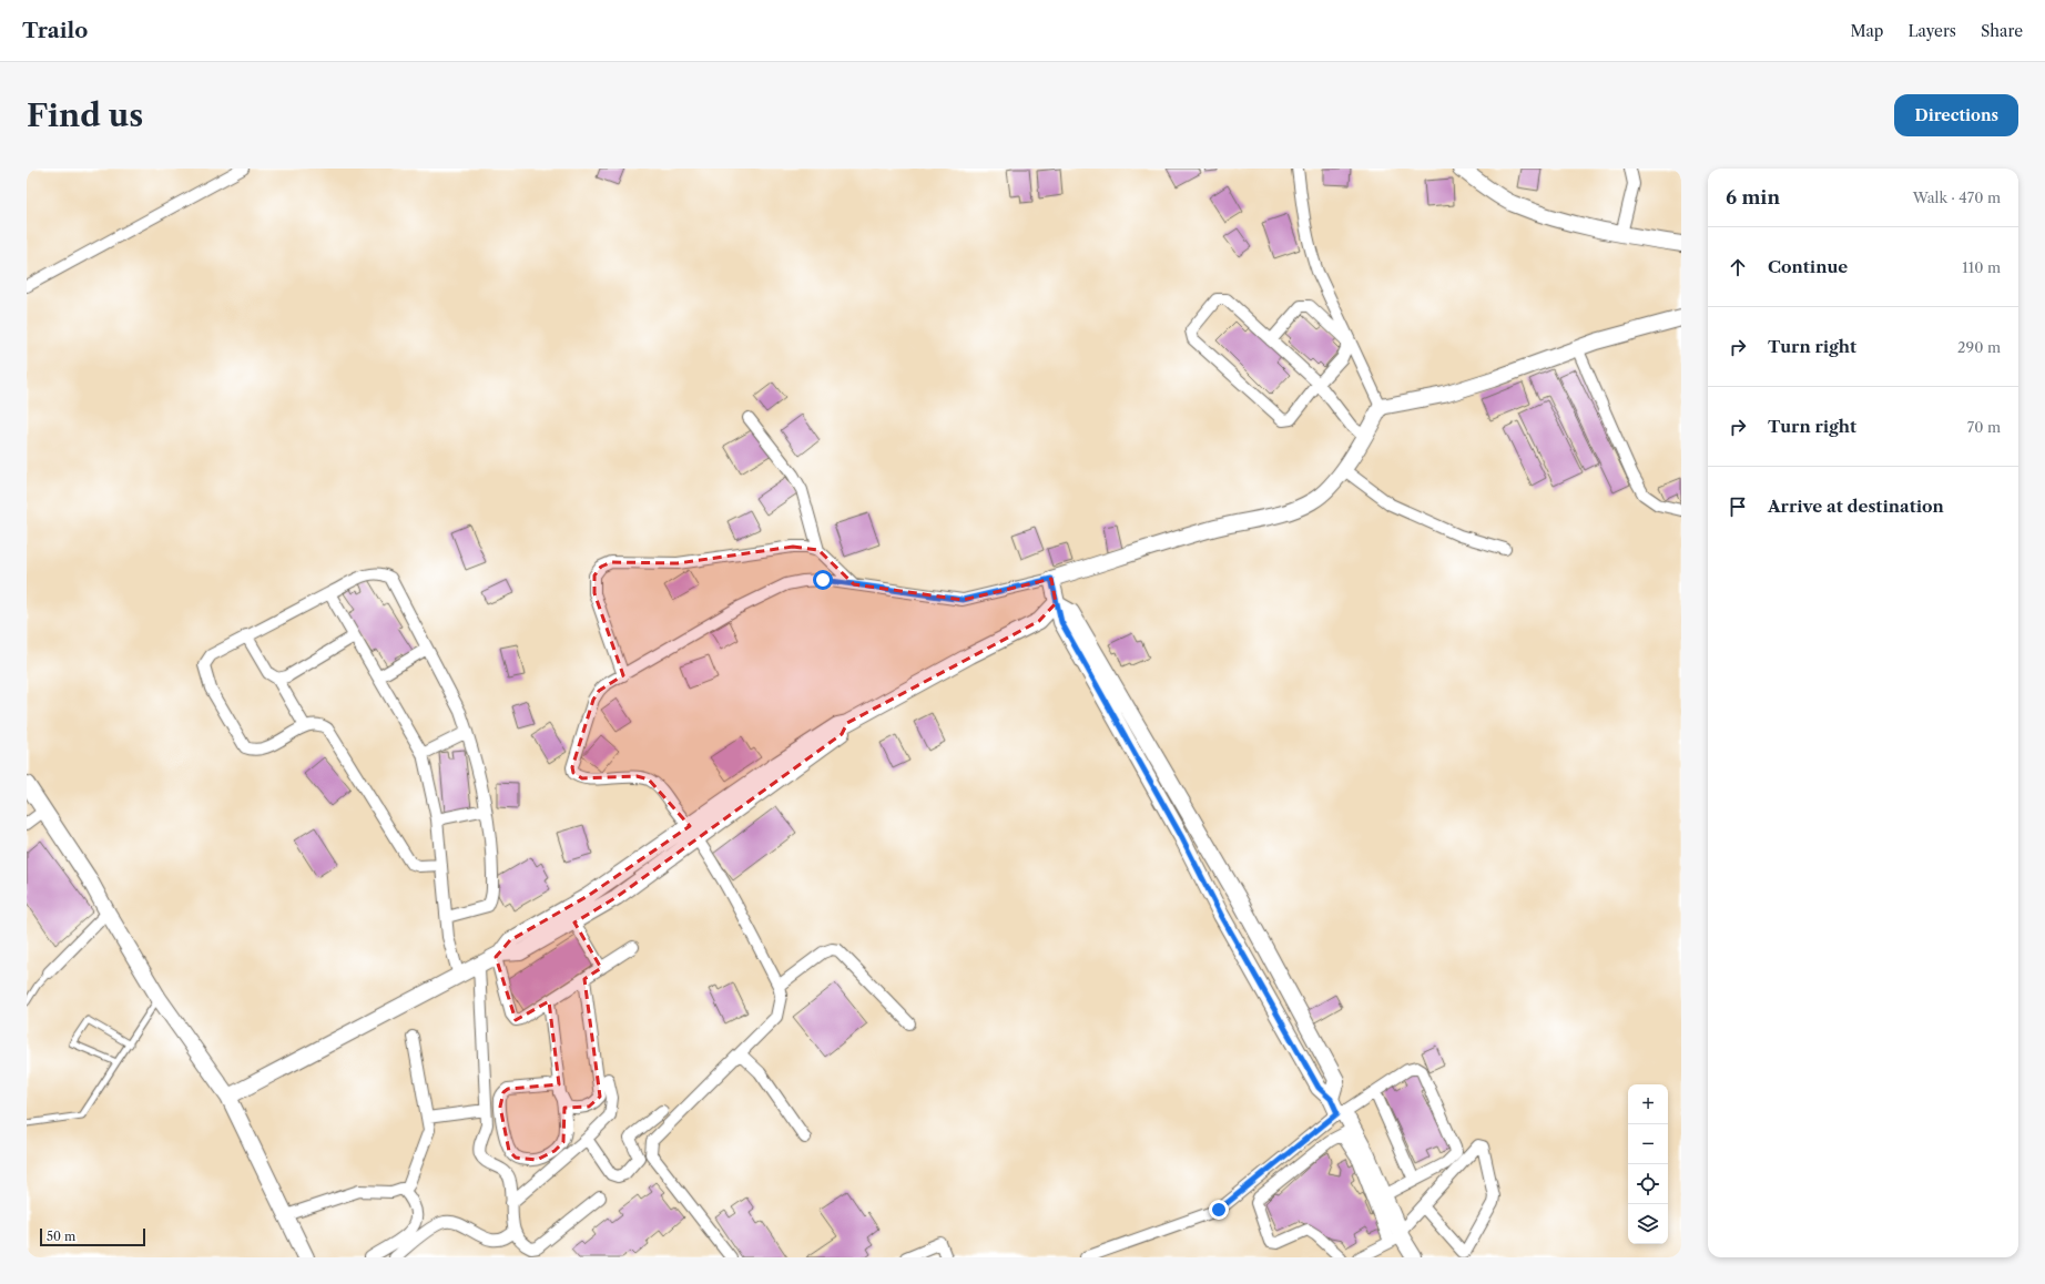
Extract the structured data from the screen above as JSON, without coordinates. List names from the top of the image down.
{
  "scale_bar": "50 m",
  "page": {
    "header": "Trailo",
    "nav": ["Map", "Layers", "Share"],
    "buttons": "Directions",
    "title": "Find us",
    "heading": ["6 min", "Walk · 470 m"],
    "list": [
      ["Continue", "110 m"],
      ["Turn right", "290 m"],
      ["Turn right", "70 m"],
      "Arrive at destination"
    ],
    "map_buttons": ["+", "−"],
    "scale": "50 m"
  }
}
